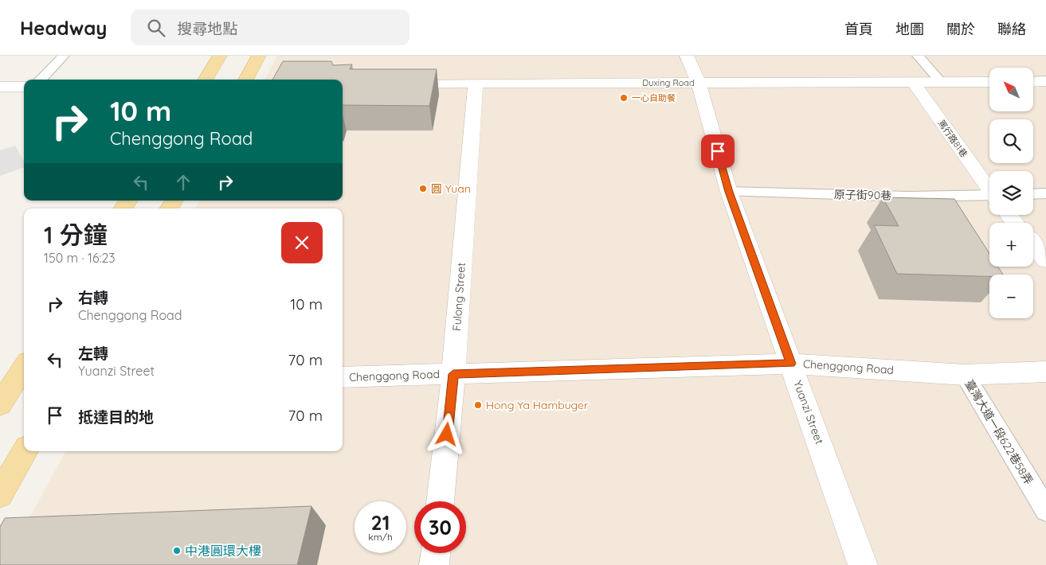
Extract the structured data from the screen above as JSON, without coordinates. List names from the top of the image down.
{
  "streets": {
    "street": [
      "Duxing Road",
      "篤行路81巷",
      "Fulong Street",
      "Chenggong Road",
      "Yuanzi Street"
    ],
    "lane": ["原子街90巷", "臺灣大道一段622巷58弄"]
  },
  "crossings": [
    ["Duxing Road", "篤行路81巷"],
    ["Duxing Road", "Fulong Street"],
    ["Duxing Road", "Yuanzi Street"],
    ["原子街90巷", "Yuanzi Street"],
    ["Fulong Street", "Chenggong Road"],
    ["Chenggong Road", "Yuanzi Street"],
    ["Chenggong Road", "臺灣大道一段622巷58弄"]
  ],
  "places": [
    "一心自助餐",
    "圓 Yuan",
    "Hong Ya Hambuger",
    "中港圓環大樓"
  ],
  "north": "top left",
  "page": {
    "header": "Headway",
    "search": "搜尋地點",
    "nav": [
      "首頁",
      "地圖",
      "關於",
      "聯絡"
    ],
    "map_buttons": ["+", "−"],
    "turn": ["10 m", "Chenggong Road"],
    "heading": ["1 分鐘", "150 m · 16:23"],
    "list": [
      {
        "name": "右轉",
        "note": "Chenggong Road",
        "value": "10 m"
      },
      {
        "name": "左轉",
        "note": "Yuanzi Street",
        "value": "70 m"
      },
      {
        "name": "抵達目的地",
        "value": "70 m"
      }
    ],
    "speed": "21 km/h",
    "limit": "30"
  }
}
